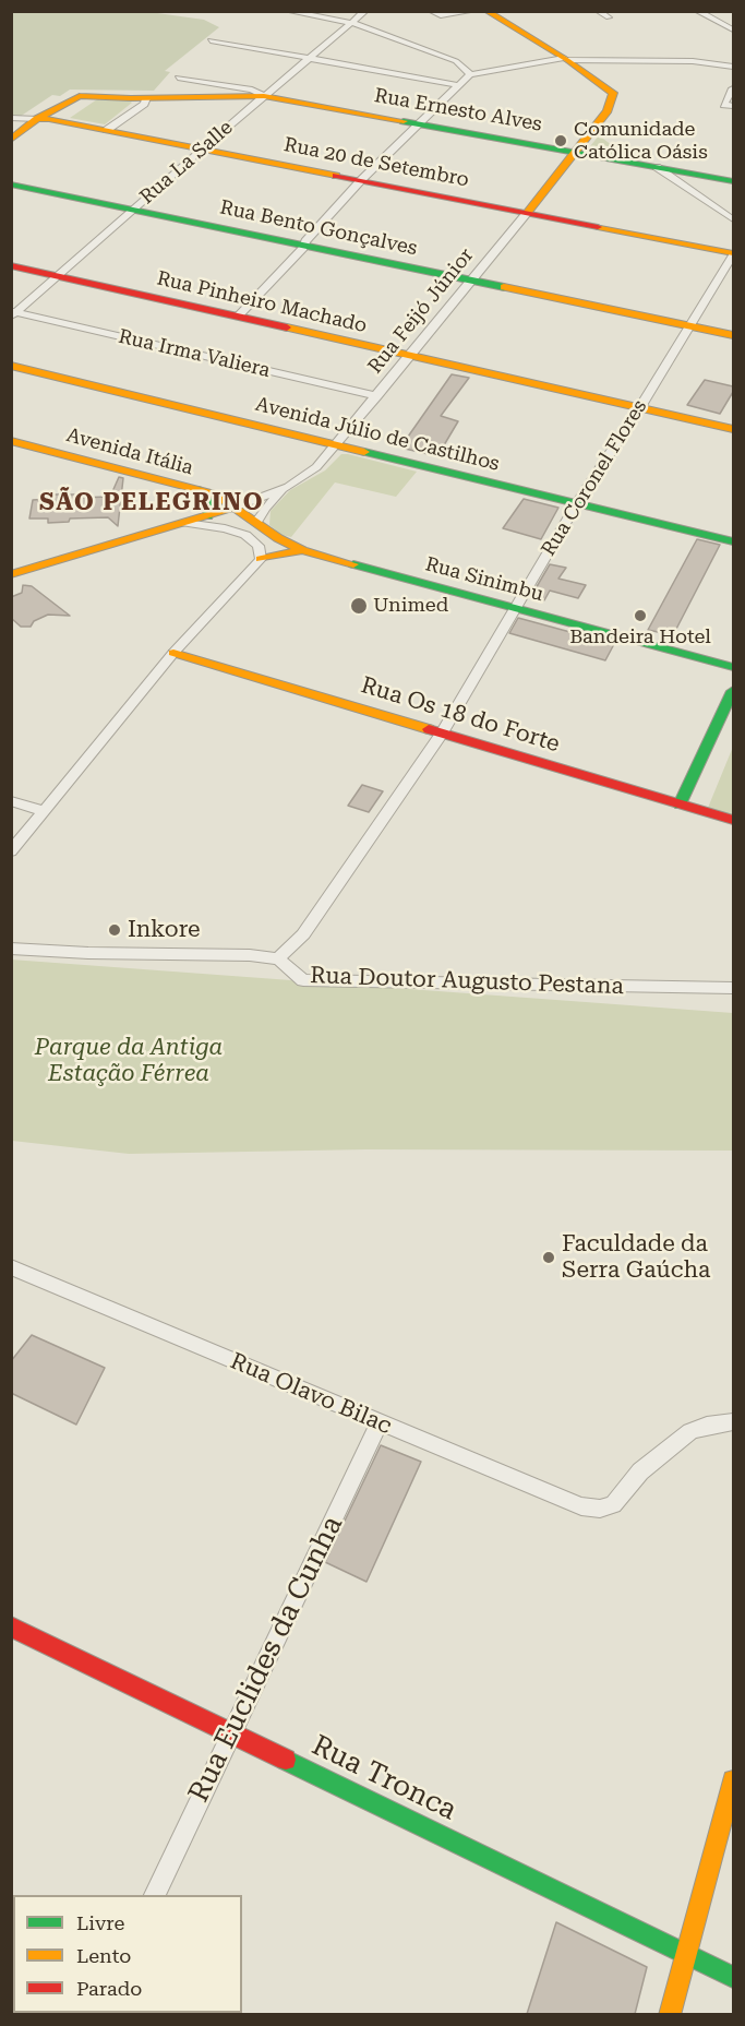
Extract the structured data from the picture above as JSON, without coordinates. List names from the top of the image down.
{
  "streets": {
    "street": [
      "Rua Ernesto Alves",
      "Rua La Salle",
      "Rua 20 de Setembro",
      "Rua Bento Gonçalves",
      "Rua Pinheiro Machado",
      "Rua Feijó Júnior",
      "Rua Irma Valiera",
      "Avenida Júlio de Castilhos",
      "Avenida Itália",
      "Rua Coronel Flores",
      "Rua Sinimbu",
      "Rua Os 18 do Forte",
      "Rua Doutor Augusto Pestana",
      "Rua Olavo Bilac",
      "Rua Euclides da Cunha",
      "Rua Tronca"
    ]
  },
  "crossings": [
    ["Rua Ernesto Alves", "Rua La Salle"],
    ["Rua Ernesto Alves", "Rua Feijó Júnior"],
    ["Rua La Salle", "Rua 20 de Setembro"],
    ["Rua La Salle", "Rua Bento Gonçalves"],
    ["Rua La Salle", "Rua Pinheiro Machado"],
    ["Rua La Salle", "Rua Irma Valiera"],
    ["Rua 20 de Setembro", "Rua Feijó Júnior"],
    ["Rua 20 de Setembro", "Rua Coronel Flores"],
    ["Rua Bento Gonçalves", "Rua Feijó Júnior"],
    ["Rua Bento Gonçalves", "Rua Coronel Flores"],
    ["Rua Pinheiro Machado", "Rua Feijó Júnior"],
    ["Rua Pinheiro Machado", "Rua Coronel Flores"],
    ["Rua Feijó Júnior", "Rua Irma Valiera"],
    ["Rua Feijó Júnior", "Avenida Júlio de Castilhos"],
    ["Rua Feijó Júnior", "Avenida Itália"],
    ["Rua Feijó Júnior", "Rua Sinimbu"],
    ["Avenida Júlio de Castilhos", "Rua Coronel Flores"],
    ["Avenida Itália", "Rua Sinimbu"],
    ["Rua Coronel Flores", "Rua Sinimbu"],
    ["Rua Coronel Flores", "Rua Os 18 do Forte"],
    ["Rua Coronel Flores", "Rua Doutor Augusto Pestana"],
    ["Rua Olavo Bilac", "Rua Euclides da Cunha"],
    ["Rua Euclides da Cunha", "Rua Tronca"]
  ],
  "districts": ["SÃO PELEGRINO"],
  "parks": ["Parque da Antiga Estação Férrea"],
  "places": [
    "Comunidade Católica Oásis",
    "Unimed",
    "Bandeira Hotel",
    "Inkore",
    "Faculdade da Serra Gaúcha"
  ],
  "legend": ["Livre", "Lento", "Parado"]
}
